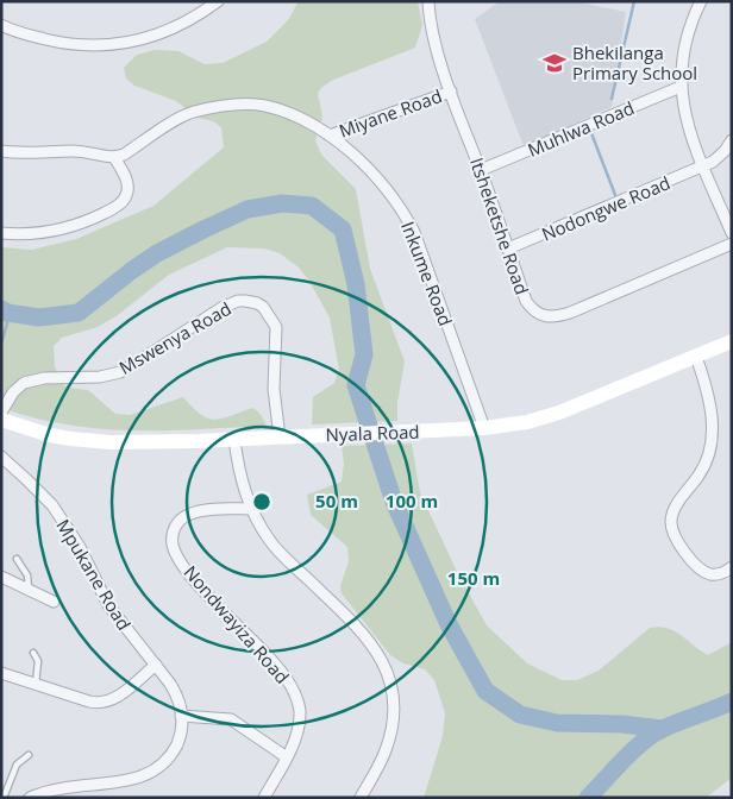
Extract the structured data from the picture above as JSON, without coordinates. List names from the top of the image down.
{
  "streets": {
    "street": [
      "Miyane Road",
      "Muhlwa Road",
      "Nodongwe Road",
      "Itsheketshe Road",
      "Inkume Road",
      "Mswenya Road",
      "Nyala Road",
      "Mpukane Road",
      "Nondwayiza Road"
    ]
  },
  "crossings": [
    ["Miyane Road", "Itsheketshe Road"],
    ["Miyane Road", "Inkume Road"],
    ["Muhlwa Road", "Itsheketshe Road"],
    ["Nodongwe Road", "Itsheketshe Road"],
    ["Inkume Road", "Nyala Road"],
    ["Mswenya Road", "Nyala Road"]
  ],
  "places": {
    "school or university": ["Bhekilanga Primary School"]
  },
  "rings": ["50 m", "100 m", "150 m"]
}
